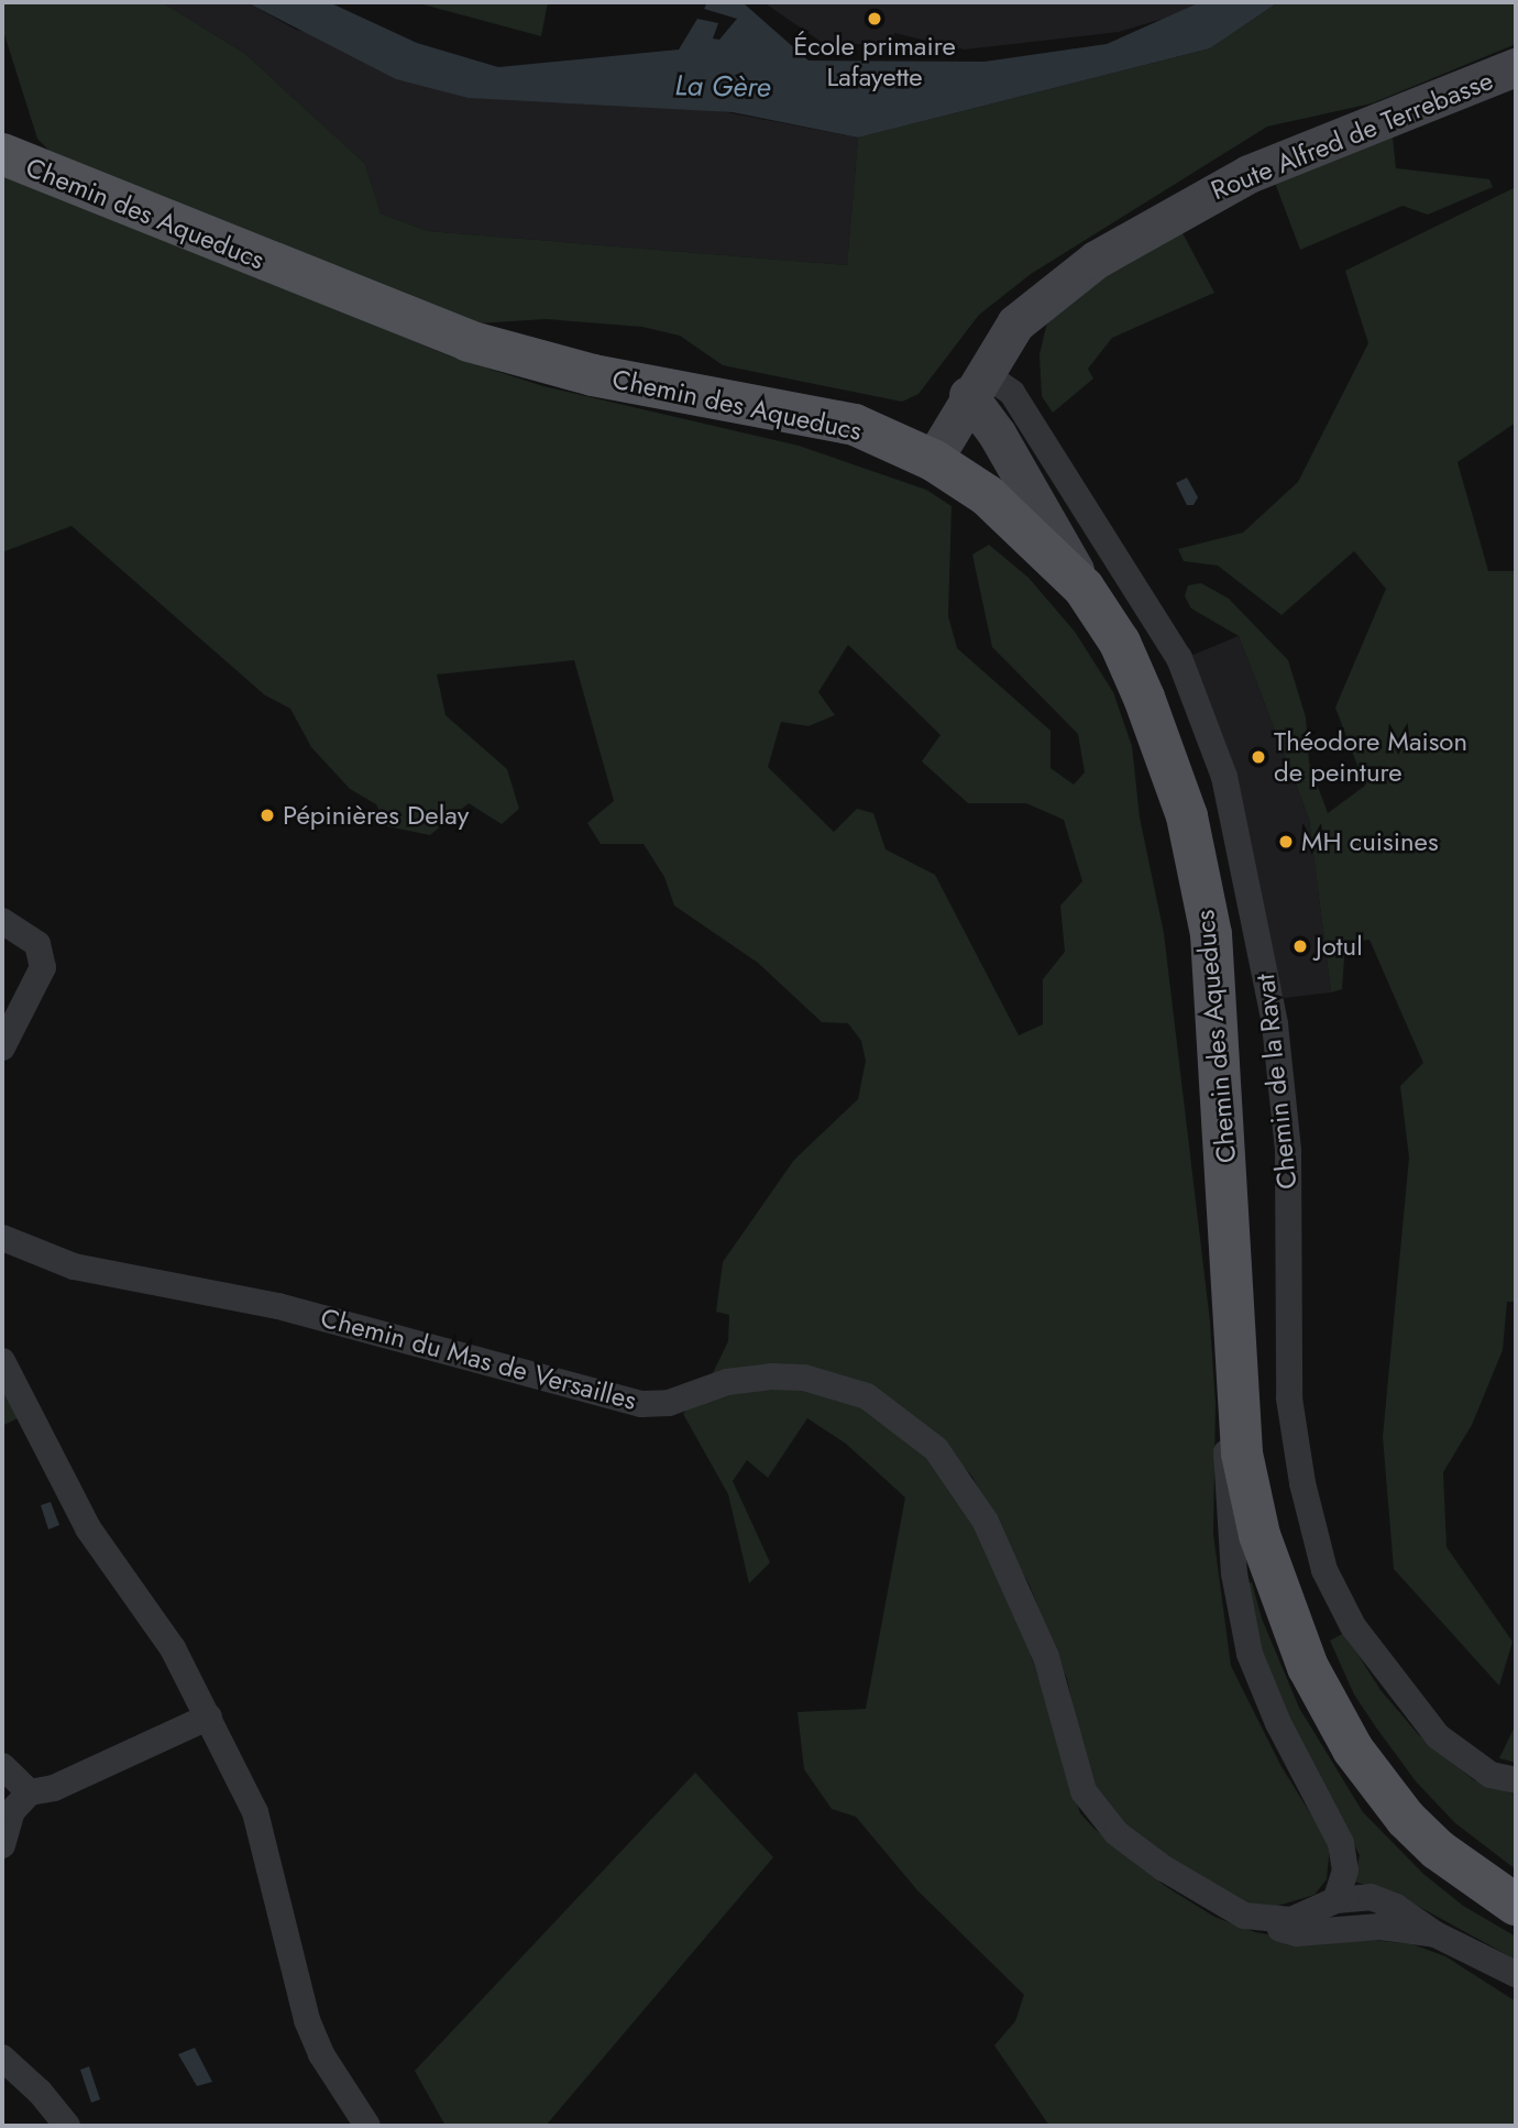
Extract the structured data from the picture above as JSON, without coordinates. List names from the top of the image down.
{
  "streets": {
    "main road": ["Chemin des Aqueducs"],
    "street": ["Route Alfred de Terrebasse", "Chemin de la Ravat", "Chemin du Mas de Versailles"]
  },
  "crossings": [
    ["Route Alfred de Terrebasse", "Chemin des Aqueducs"],
    ["Route Alfred de Terrebasse", "Chemin de la Ravat"]
  ],
  "water": ["La Gère"],
  "places": [
    "École primaire Lafayette",
    "Théodore Maison de peinture",
    "Pépinières Delay",
    "MH cuisines",
    "Jotul"
  ]
}
